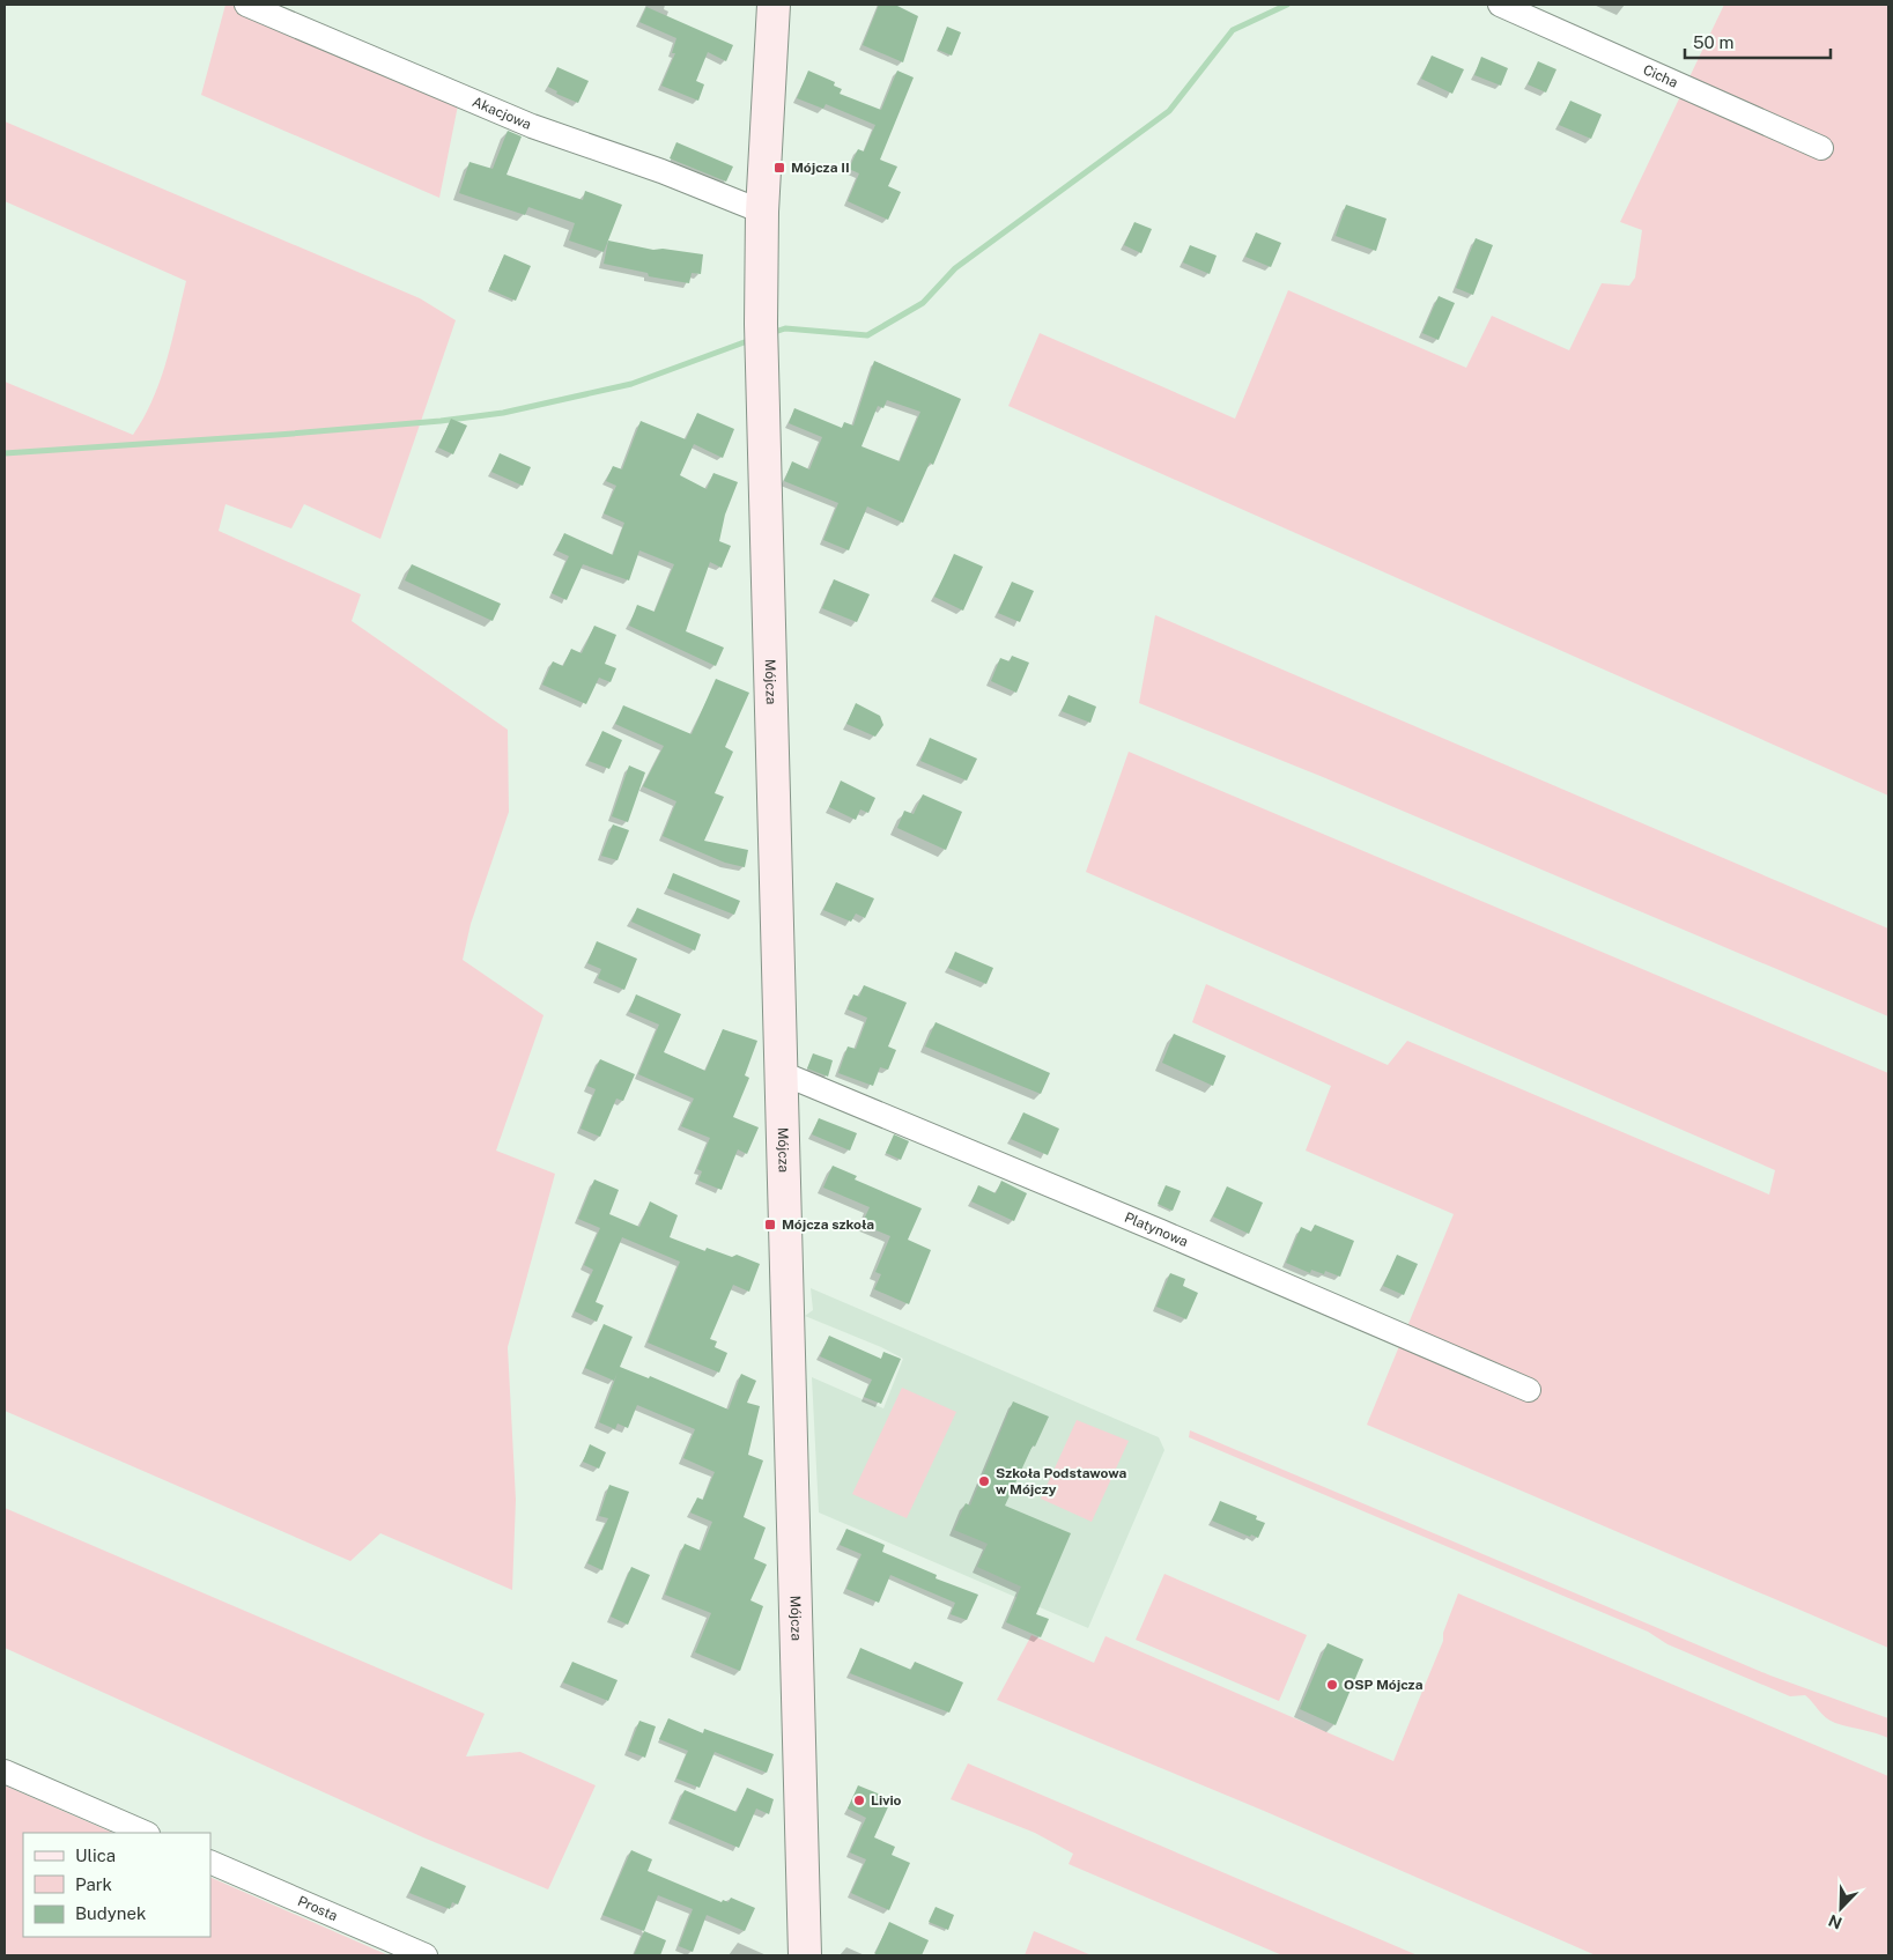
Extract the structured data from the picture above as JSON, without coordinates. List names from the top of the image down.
{
  "streets": {
    "street": [
      "Cicha",
      "Akacjowa",
      "Mójcza",
      "Platynowa",
      "Prosta"
    ]
  },
  "crossings": [
    ["Akacjowa", "Mójcza"],
    ["Mójcza", "Platynowa"]
  ],
  "places": {
    "transit": ["Mójcza II", "Mójcza szkoła"],
    "other": ["Szkoła Podstawowa w Mójczy", "OSP Mójcza", "Livio"]
  },
  "legend": ["Ulica", "Park", "Budynek"],
  "scale_bar": "50 m",
  "north": "bottom left"
}
